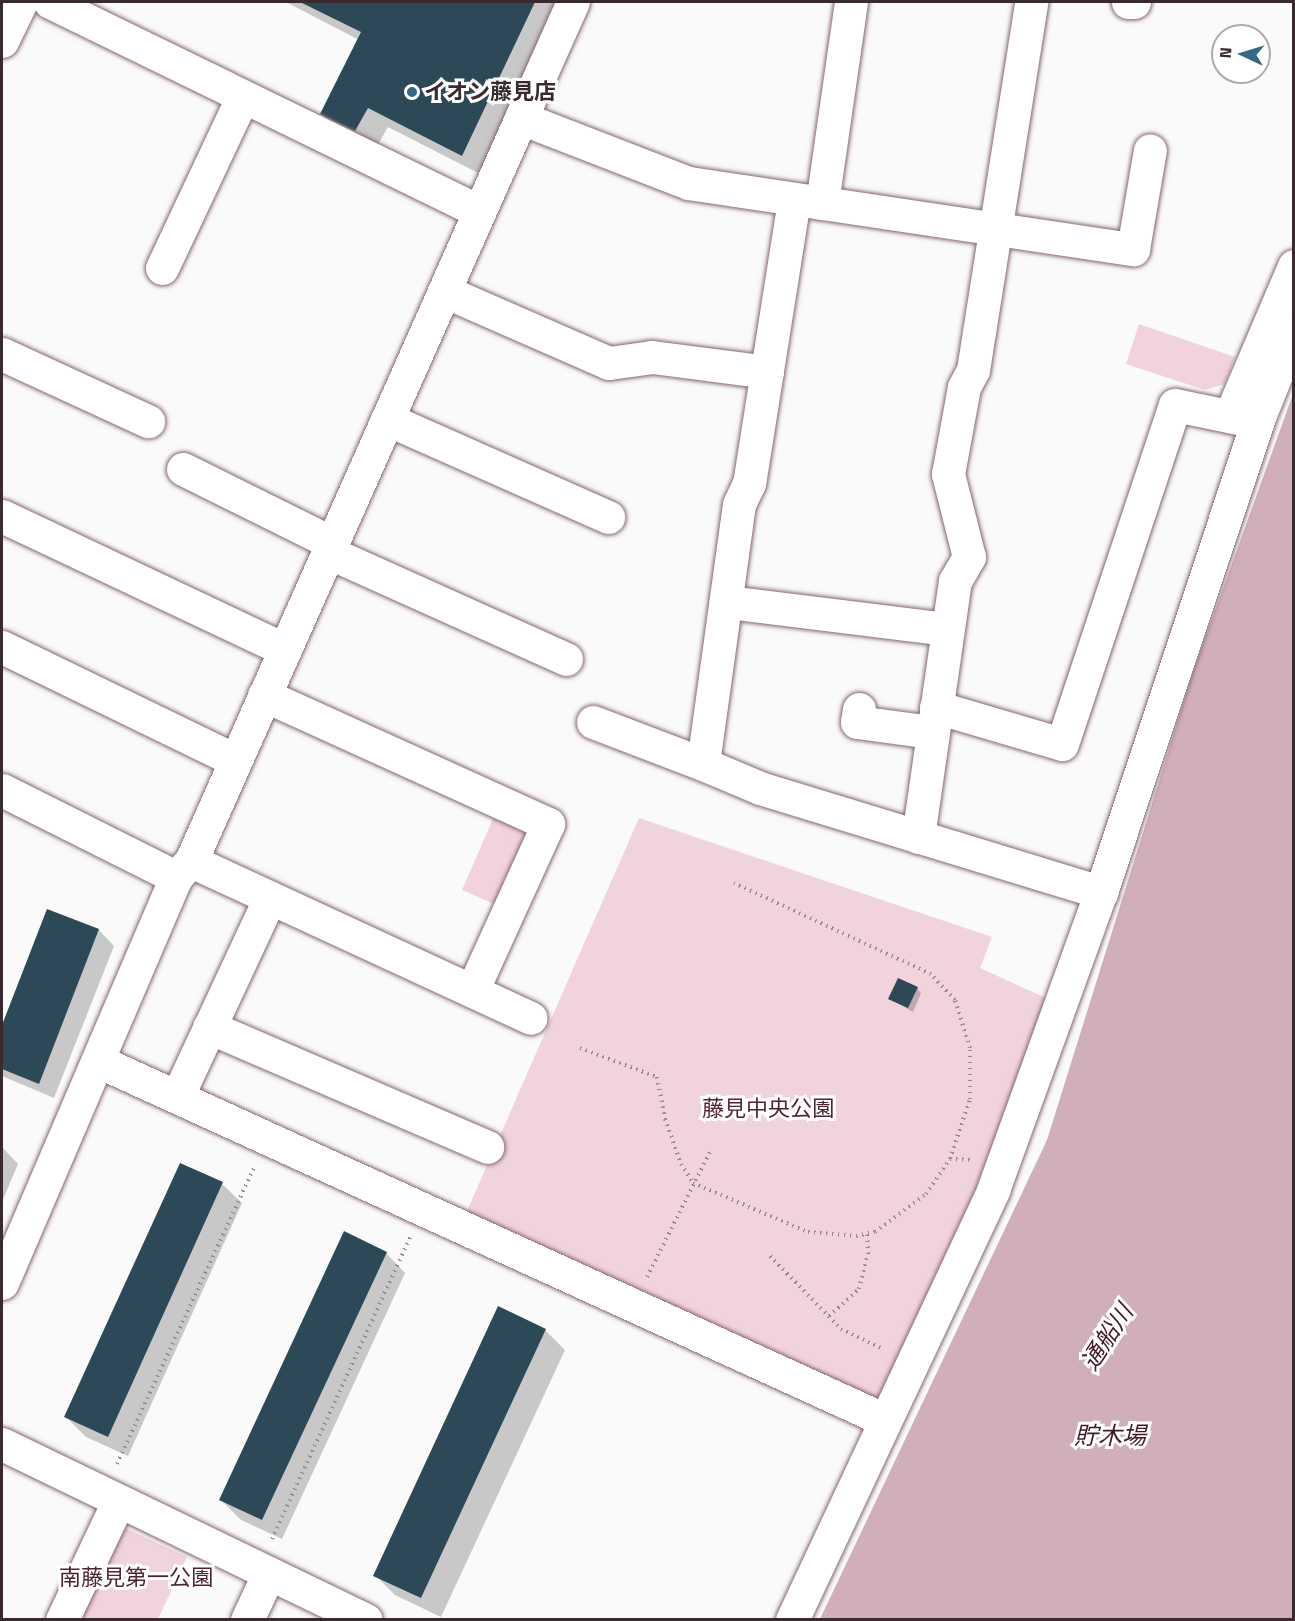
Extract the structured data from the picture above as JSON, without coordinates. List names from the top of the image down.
{
  "water": ["通船川", "貯木場"],
  "parks": ["藤見中央公園", "南藤見第一公園"],
  "places": ["イオン藤見店"],
  "north": "left"
}
